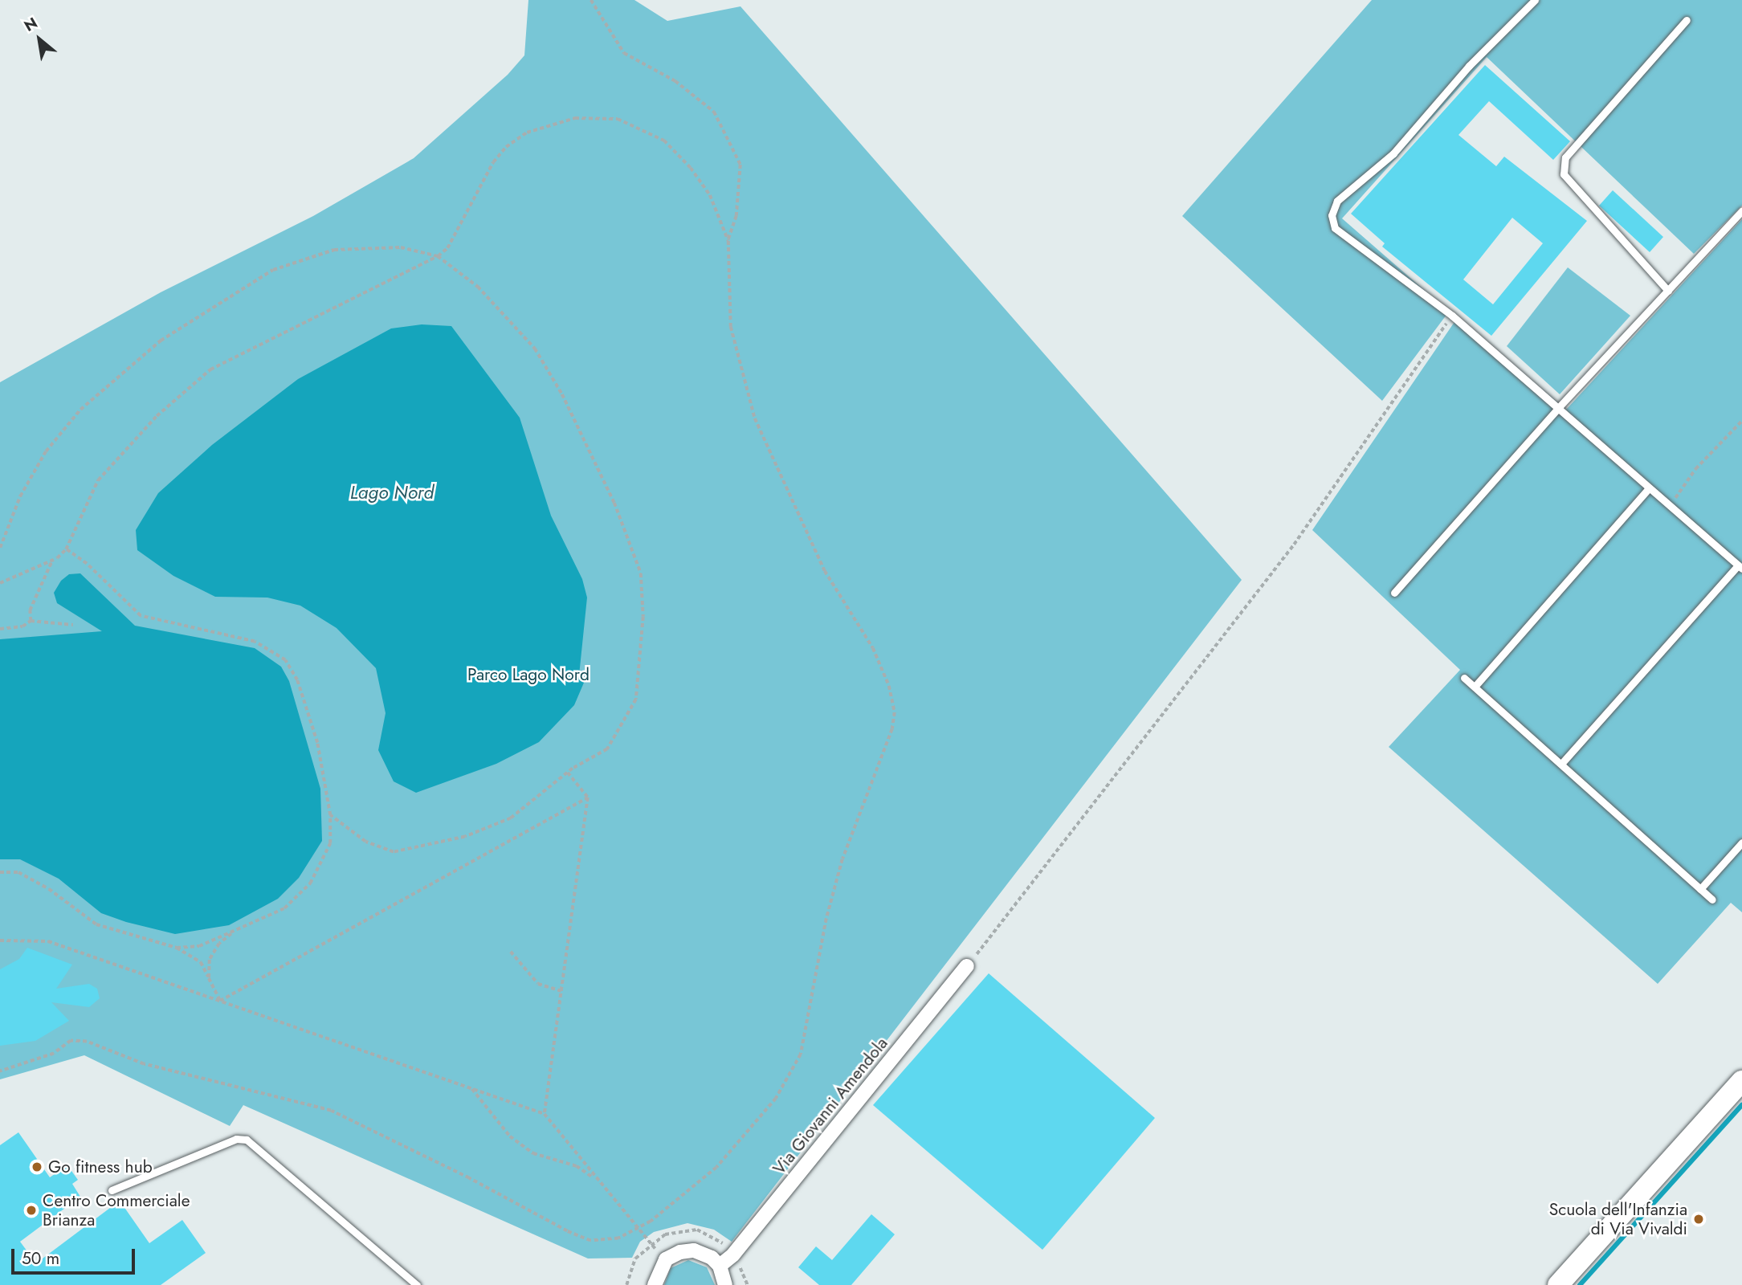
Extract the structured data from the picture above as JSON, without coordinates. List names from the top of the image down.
{
  "streets": {
    "street": ["Via Giovanni Amendola"]
  },
  "water": ["Lago Nord"],
  "parks": ["Parco Lago Nord"],
  "places": ["Go fitness hub", "Centro Commerciale Brianza", "Scuola dell'Infanzia di Via Vivaldi"],
  "scale_bar": "50 m",
  "north": "top left"
}
